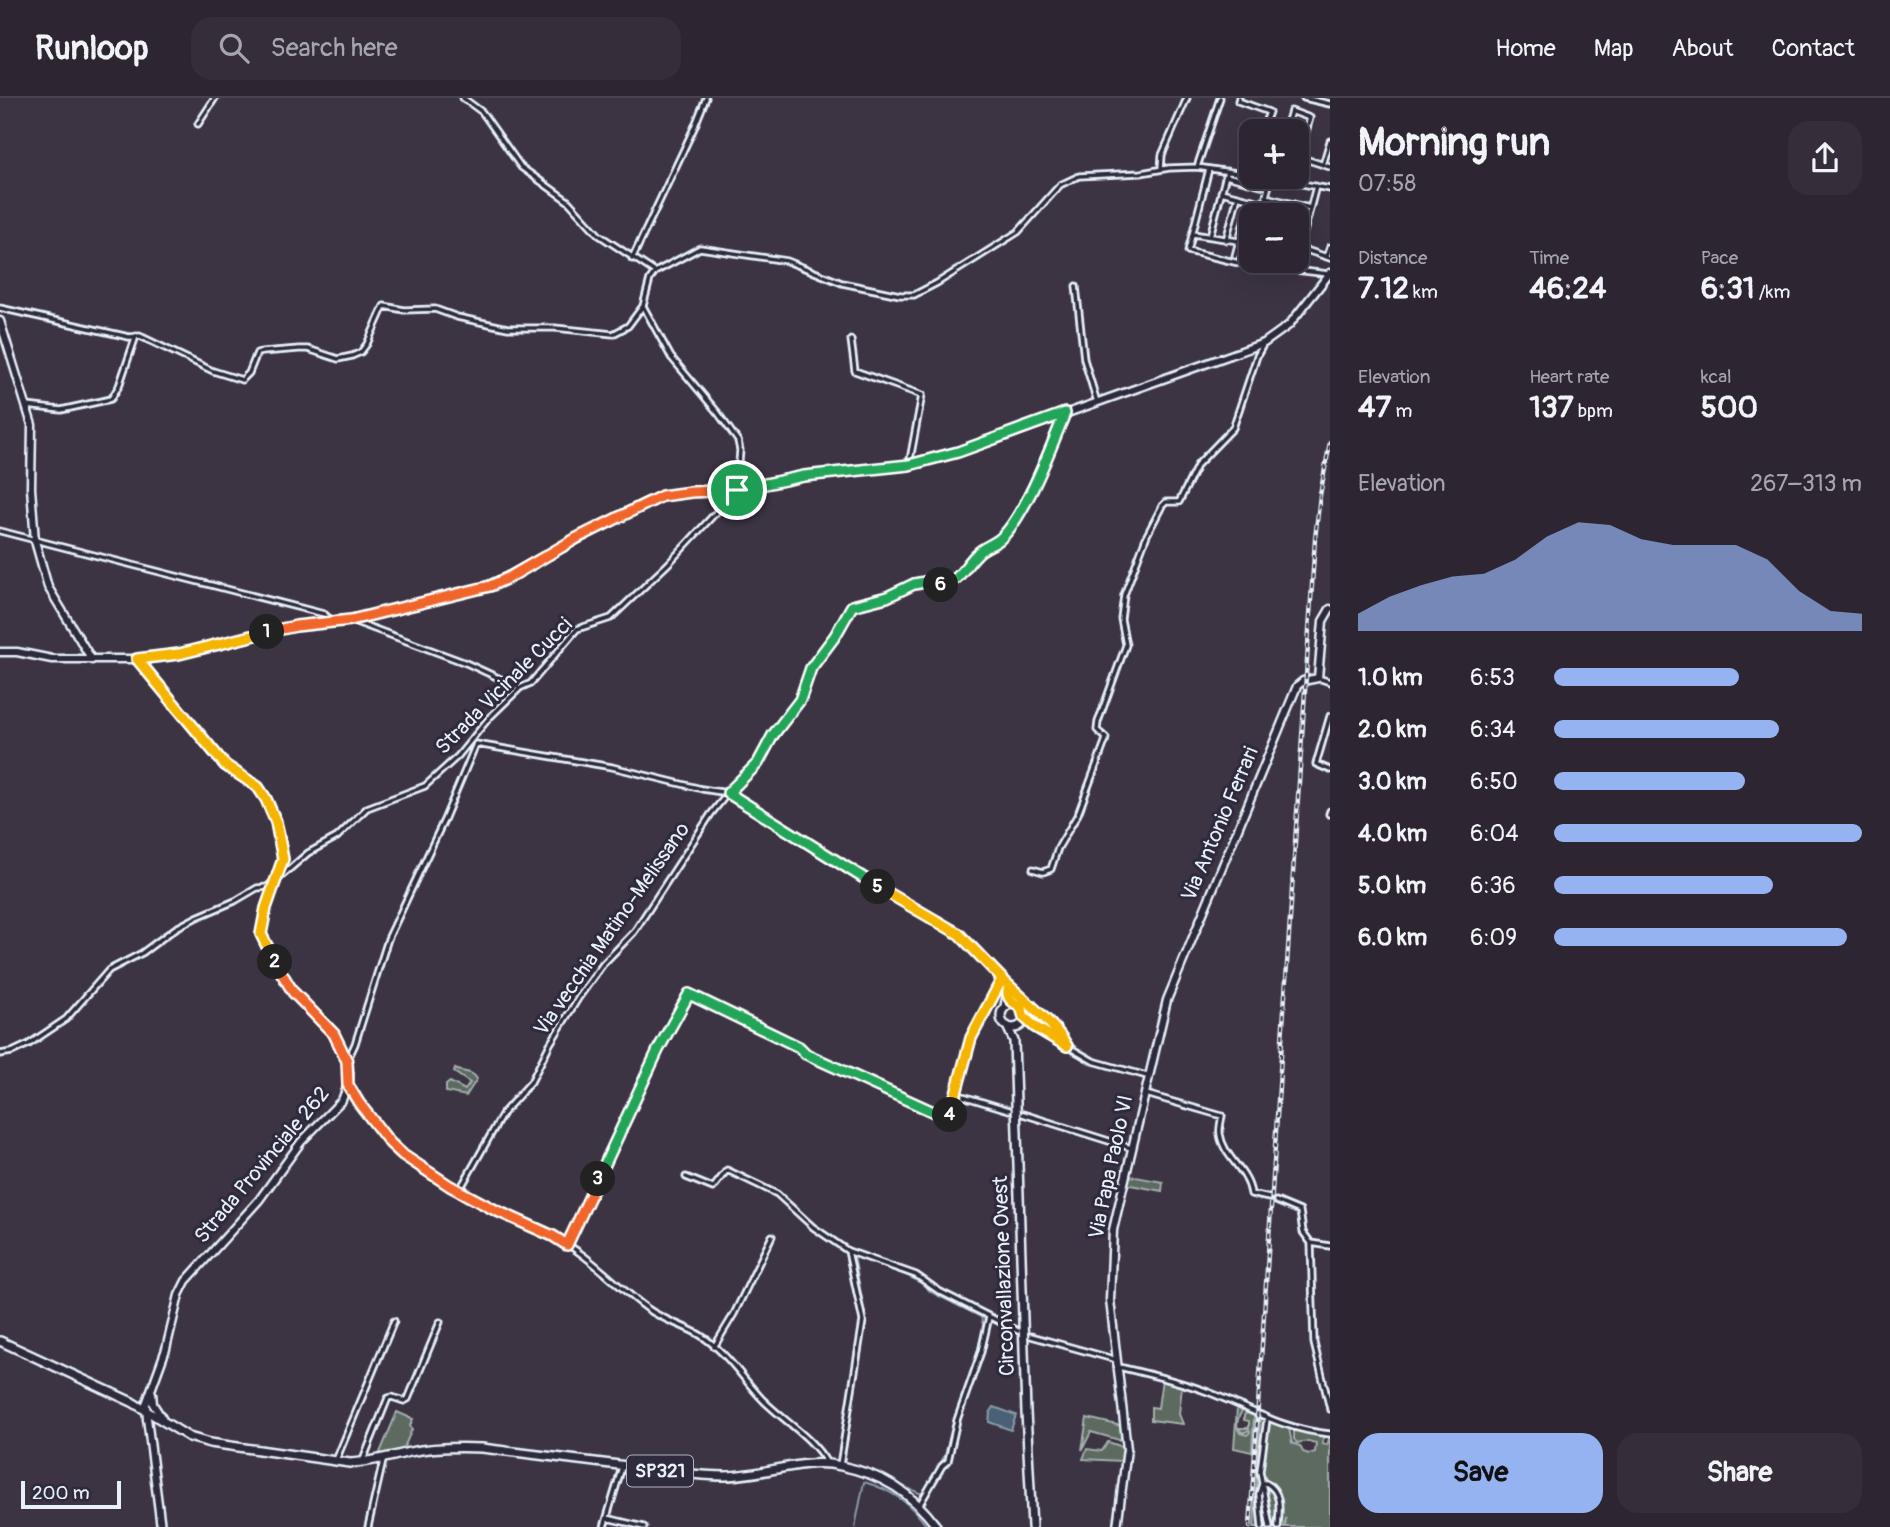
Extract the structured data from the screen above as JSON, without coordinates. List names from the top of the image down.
{
  "streets": {
    "main road": ["Circonvallazione Ovest", "SP321"],
    "street": [
      "Strada Vicinale Cucci",
      "Via Antonio Ferrari",
      "Via vecchia Matino-Melissano",
      "Strada Provinciale 262",
      "Via Papa Paolo VI"
    ]
  },
  "crossings": [
    ["Strada Vicinale Cucci", "Strada Provinciale 262"],
    ["Via Antonio Ferrari", "Via Papa Paolo VI"],
    ["Strada Provinciale 262", "SP321"]
  ],
  "scale_bar": "200 m",
  "page": {
    "header": "Runloop",
    "search": "Search here",
    "nav": [
      "Home",
      "Map",
      "About",
      "Contact"
    ],
    "heading": ["Morning run", "07:58"],
    "map_buttons": ["+", "−"],
    "stats": [
      ["Distance", "7.12 km"],
      ["Time", "46:24"],
      ["Pace", "6:31 /km"],
      ["Elevation", "47 m"],
      ["Heart rate", "137 bpm"],
      ["kcal", "500"]
    ],
    "chart": ["Elevation", "267–313 m"],
    "pins": [
      "6",
      "1",
      "5",
      "2",
      "4",
      "3"
    ],
    "list": [
      {
        "name": "1.0 km",
        "note": "6:53"
      },
      {
        "name": "2.0 km",
        "note": "6:34"
      },
      {
        "name": "3.0 km",
        "note": "6:50"
      },
      {
        "name": "4.0 km",
        "note": "6:04"
      },
      {
        "name": "5.0 km",
        "note": "6:36"
      },
      {
        "name": "6.0 km",
        "note": "6:09"
      }
    ],
    "buttons": ["Save", "Share"],
    "scale": "200 m"
  }
}
